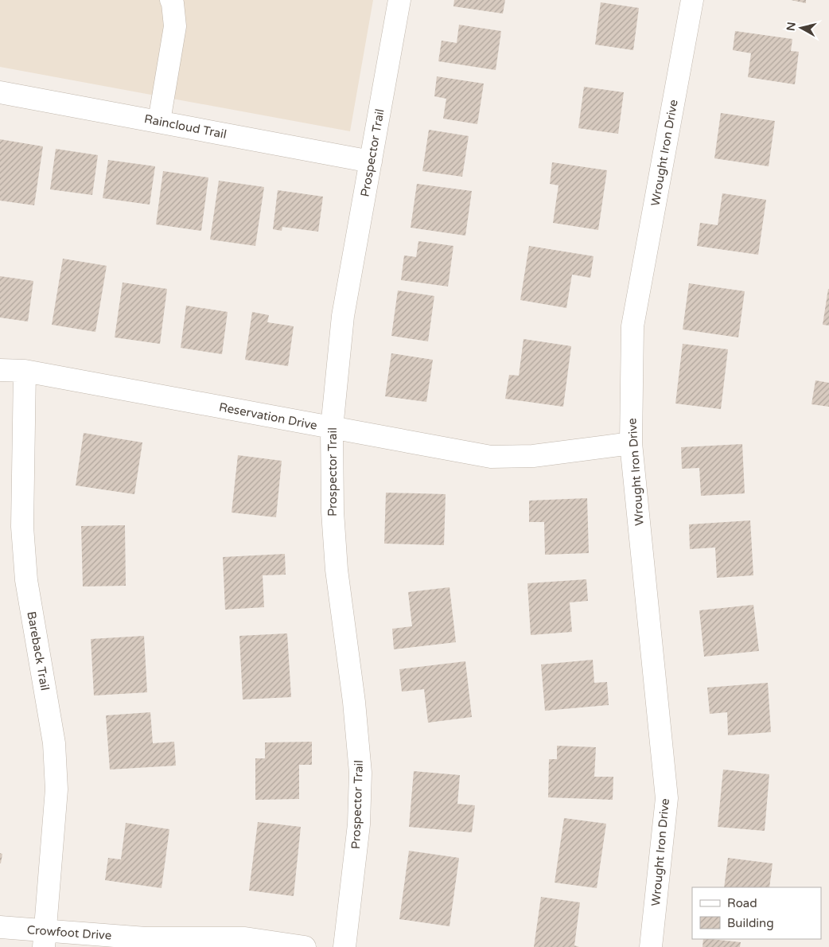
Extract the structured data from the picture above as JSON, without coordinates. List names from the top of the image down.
{
  "streets": {
    "street": [
      "Raincloud Trail",
      "Prospector Trail",
      "Wrought Iron Drive",
      "Reservation Drive",
      "Bareback Trail",
      "Crowfoot Drive"
    ]
  },
  "crossings": [
    ["Raincloud Trail", "Prospector Trail"],
    ["Prospector Trail", "Reservation Drive"],
    ["Wrought Iron Drive", "Reservation Drive"],
    ["Reservation Drive", "Bareback Trail"],
    ["Bareback Trail", "Crowfoot Drive"]
  ],
  "legend": ["Road", "Building"],
  "north": "left"
}
